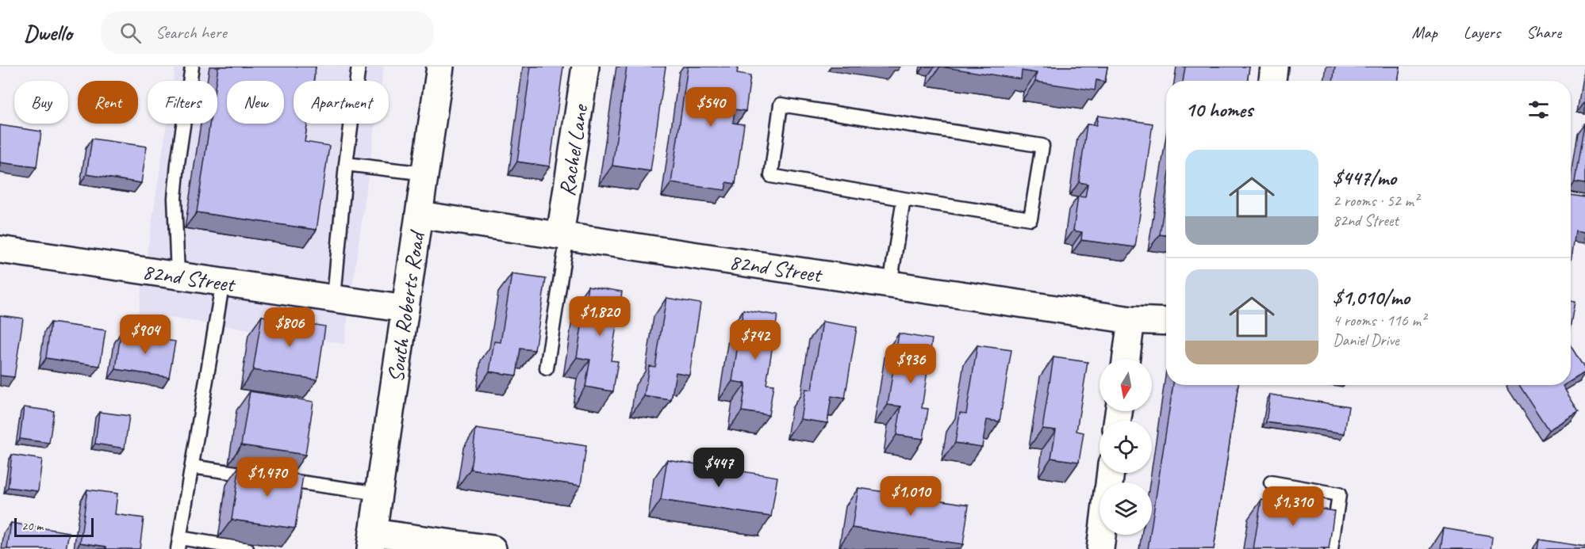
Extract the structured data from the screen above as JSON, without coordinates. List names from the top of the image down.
{
  "streets": {
    "street": ["Rachel Lane", "82nd Street", "South Roberts Road"]
  },
  "crossings": [
    ["Rachel Lane", "82nd Street"],
    ["82nd Street", "South Roberts Road"]
  ],
  "scale_bar": "20 m",
  "north": "bottom",
  "page": {
    "header": "Dwello",
    "search": "Search here",
    "nav": ["Map", "Layers", "Share"],
    "chip": [
      "Buy",
      "Rent",
      "Filters",
      "New",
      "Apartment"
    ],
    "heading": "10 homes",
    "price": [
      "$540",
      "$1,820",
      "$806",
      "$904",
      "$742",
      "$936",
      "$447",
      "$1,470",
      "$1,010",
      "$1,310"
    ],
    "list": [
      {
        "name": "$447/mo",
        "note": "2 rooms · 52 m² · 82nd Street"
      },
      {
        "name": "$1,010/mo",
        "note": "4 rooms · 116 m² · Daniel Drive"
      }
    ],
    "scale": "20 m"
  }
}
